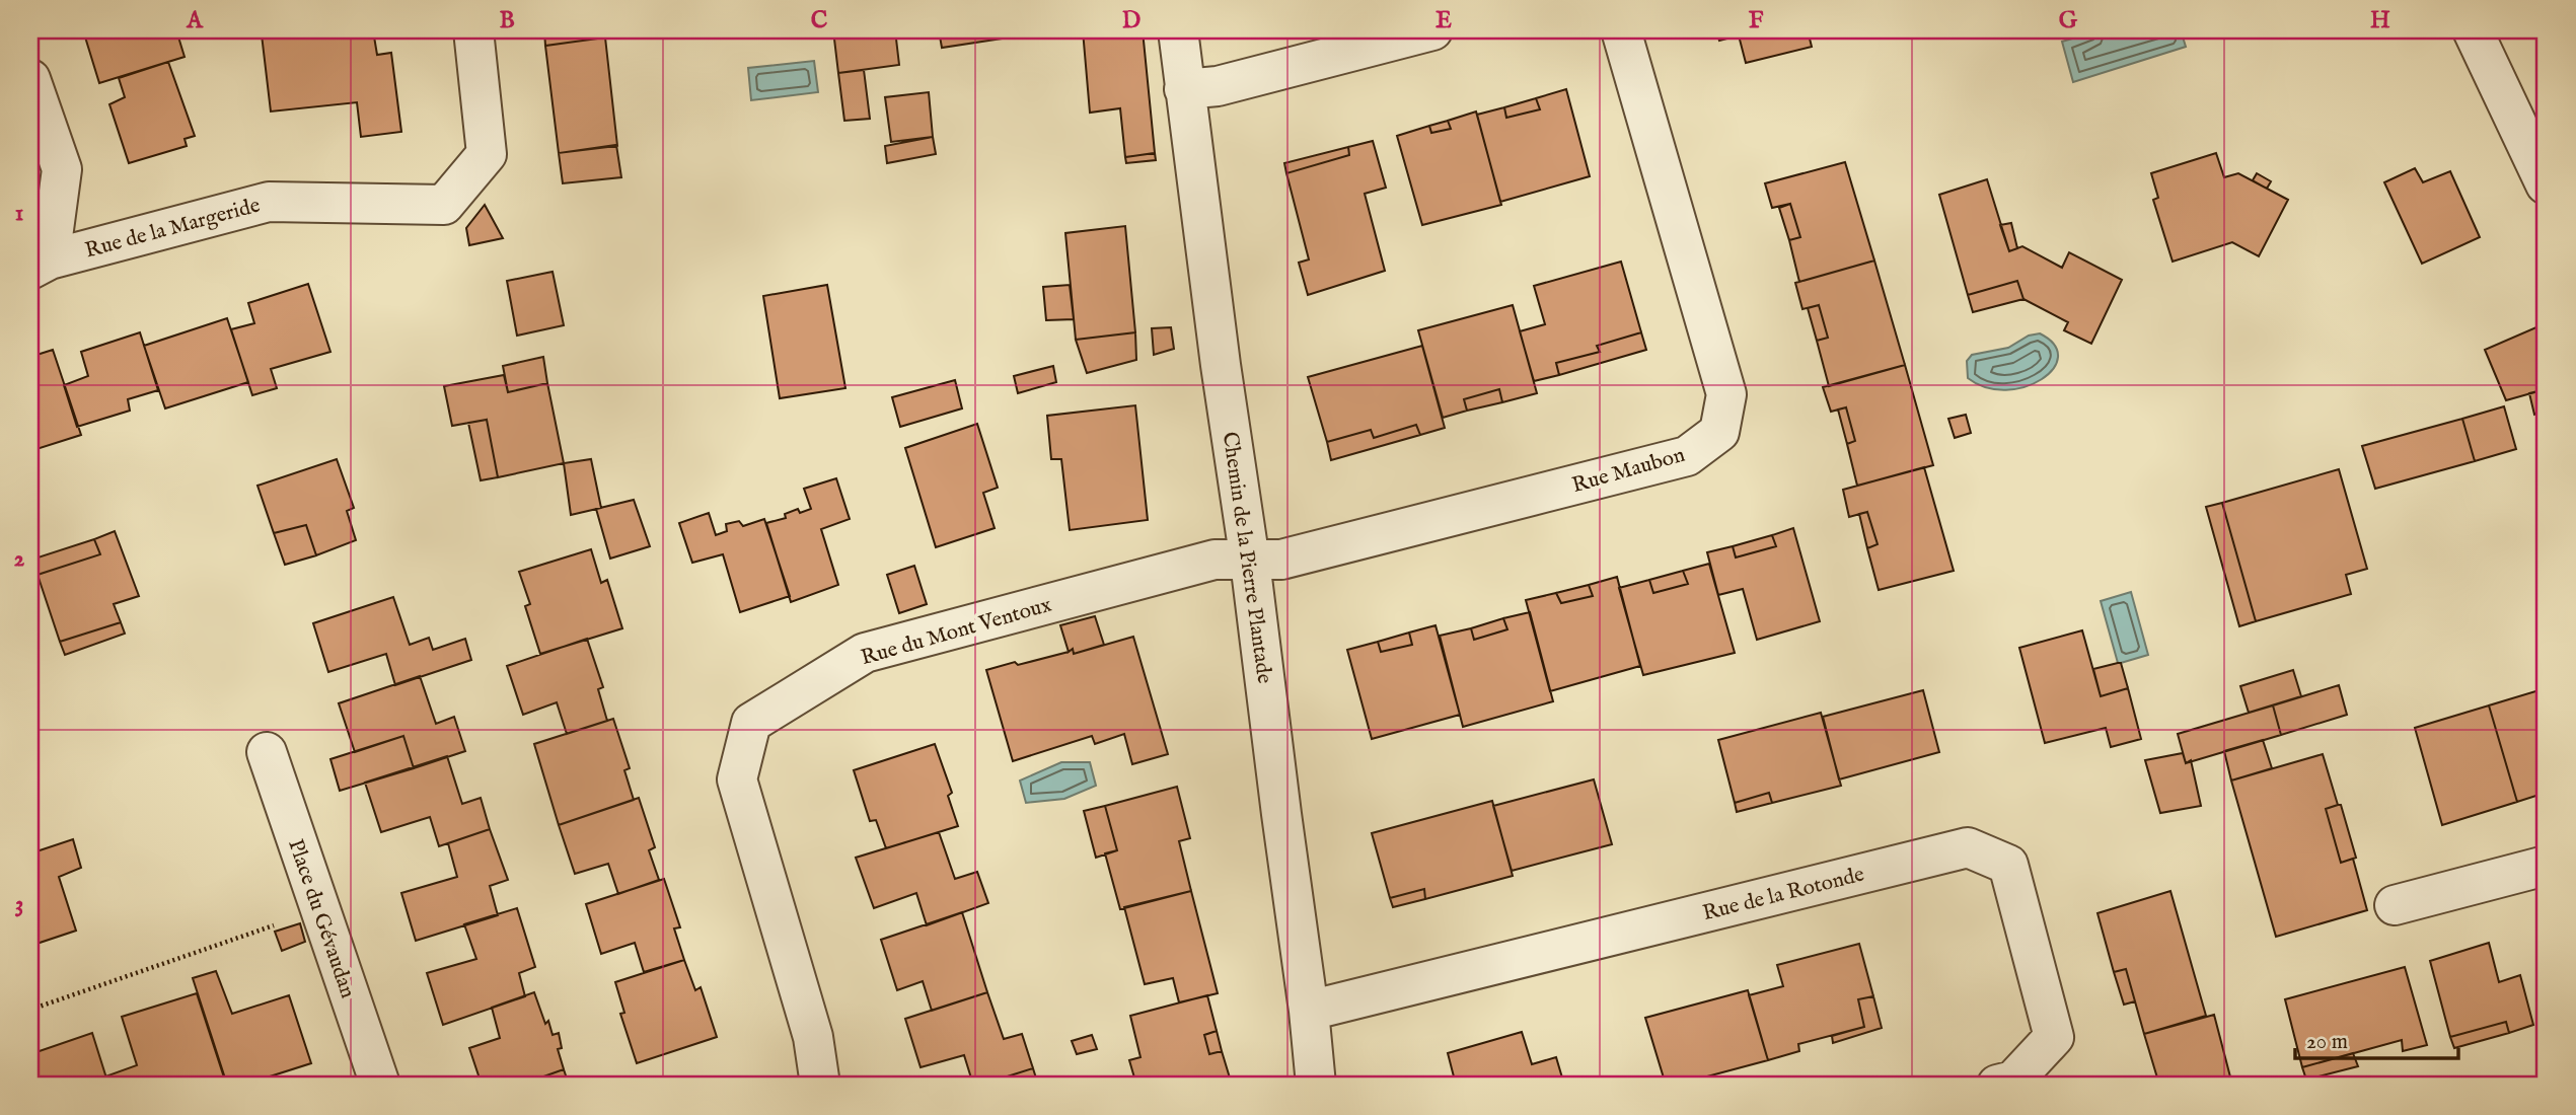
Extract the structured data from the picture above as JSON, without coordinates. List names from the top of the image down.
{
  "streets": {
    "street": [
      "Rue de la Margeride",
      "Rue Maubon",
      "Chemin de la Pierre Plantade",
      "Rue du Mont Ventoux",
      "Rue de la Rotonde",
      "Place du Gévaudan"
    ]
  },
  "crossings": [
    ["Rue Maubon", "Chemin de la Pierre Plantade"],
    ["Rue Maubon", "Rue du Mont Ventoux"],
    ["Chemin de la Pierre Plantade", "Rue du Mont Ventoux"],
    ["Chemin de la Pierre Plantade", "Rue de la Rotonde"]
  ],
  "scale_bar": "20 m",
  "grid": {
    "columns": [
      "A",
      "B",
      "C",
      "D",
      "E",
      "F",
      "G",
      "H"
    ],
    "rows": ["1", "2", "3"]
  }
}
